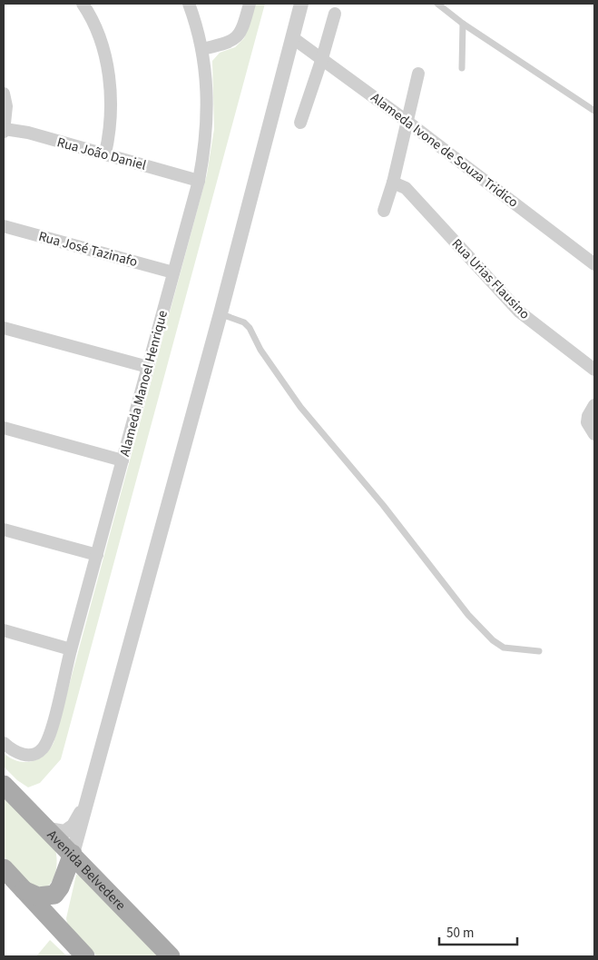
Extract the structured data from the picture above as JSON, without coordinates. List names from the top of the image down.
{
  "streets": {
    "main road": ["Avenida Belvedere"],
    "street": [
      "Alameda Ivone de Souza Tridico",
      "Rua João Daniel",
      "Rua José Tazinafo",
      "Rua Urias Flausino",
      "Alameda Manoel Henrique"
    ]
  },
  "crossings": [
    ["Rua João Daniel", "Alameda Manoel Henrique"],
    ["Rua José Tazinafo", "Alameda Manoel Henrique"]
  ],
  "scale_bar": "50 m"
}
